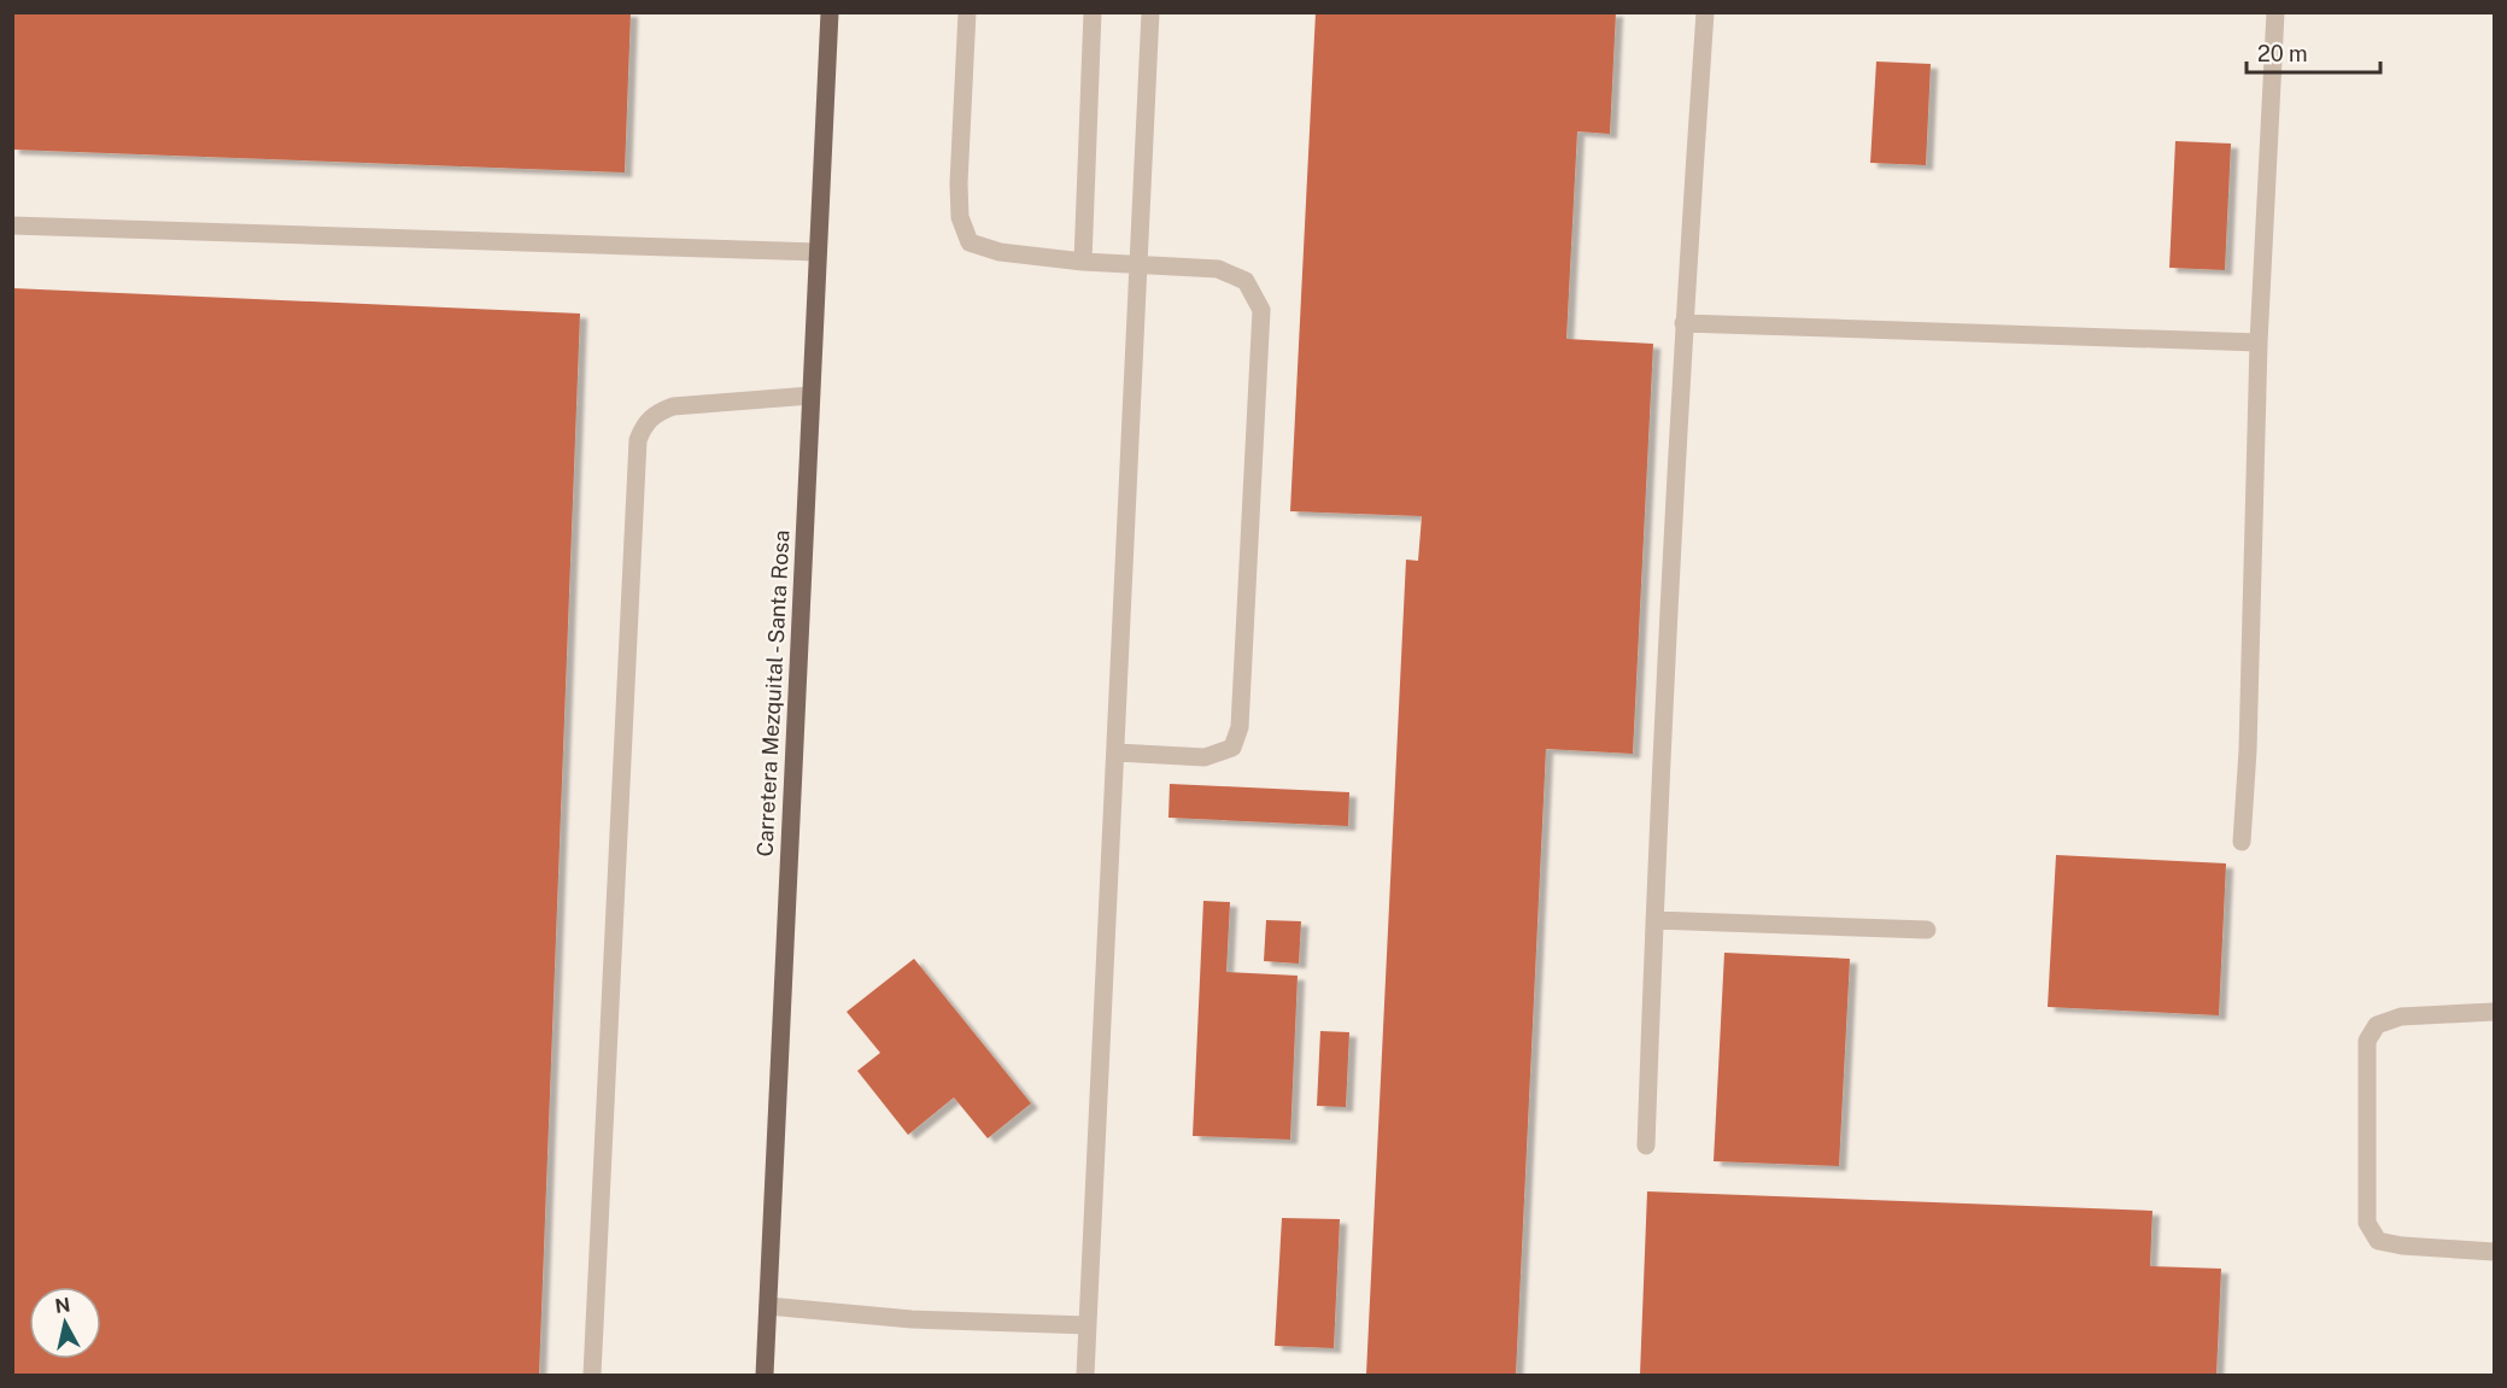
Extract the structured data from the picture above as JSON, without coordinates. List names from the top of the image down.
{
  "streets": {
    "main road": ["Carretera Mezquital - Santa Rosa"]
  },
  "scale_bar": "20 m",
  "north": "top"
}
